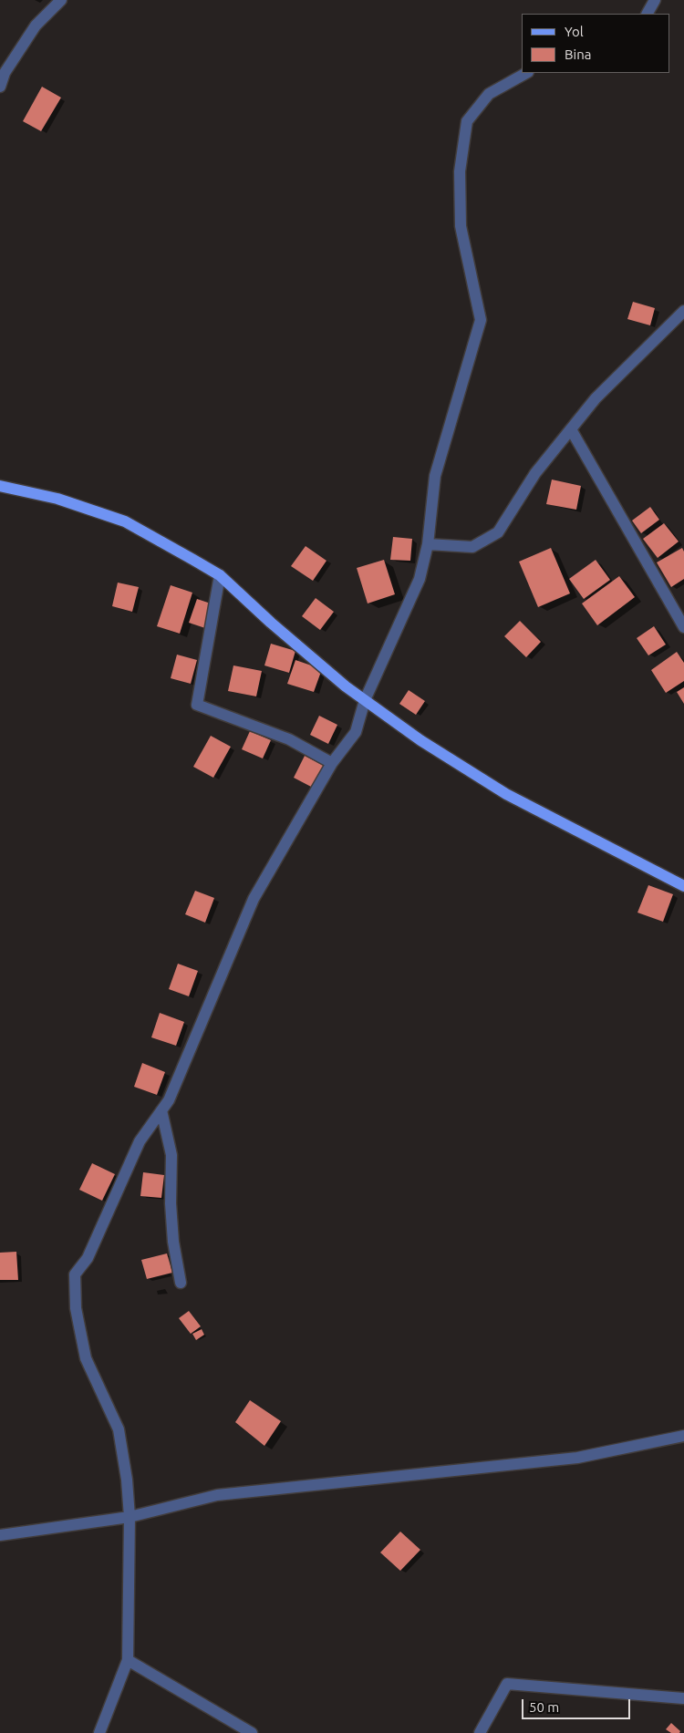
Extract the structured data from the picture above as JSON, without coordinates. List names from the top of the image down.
{
  "legend": ["Yol", "Bina"],
  "scale_bar": "50 m"
}
